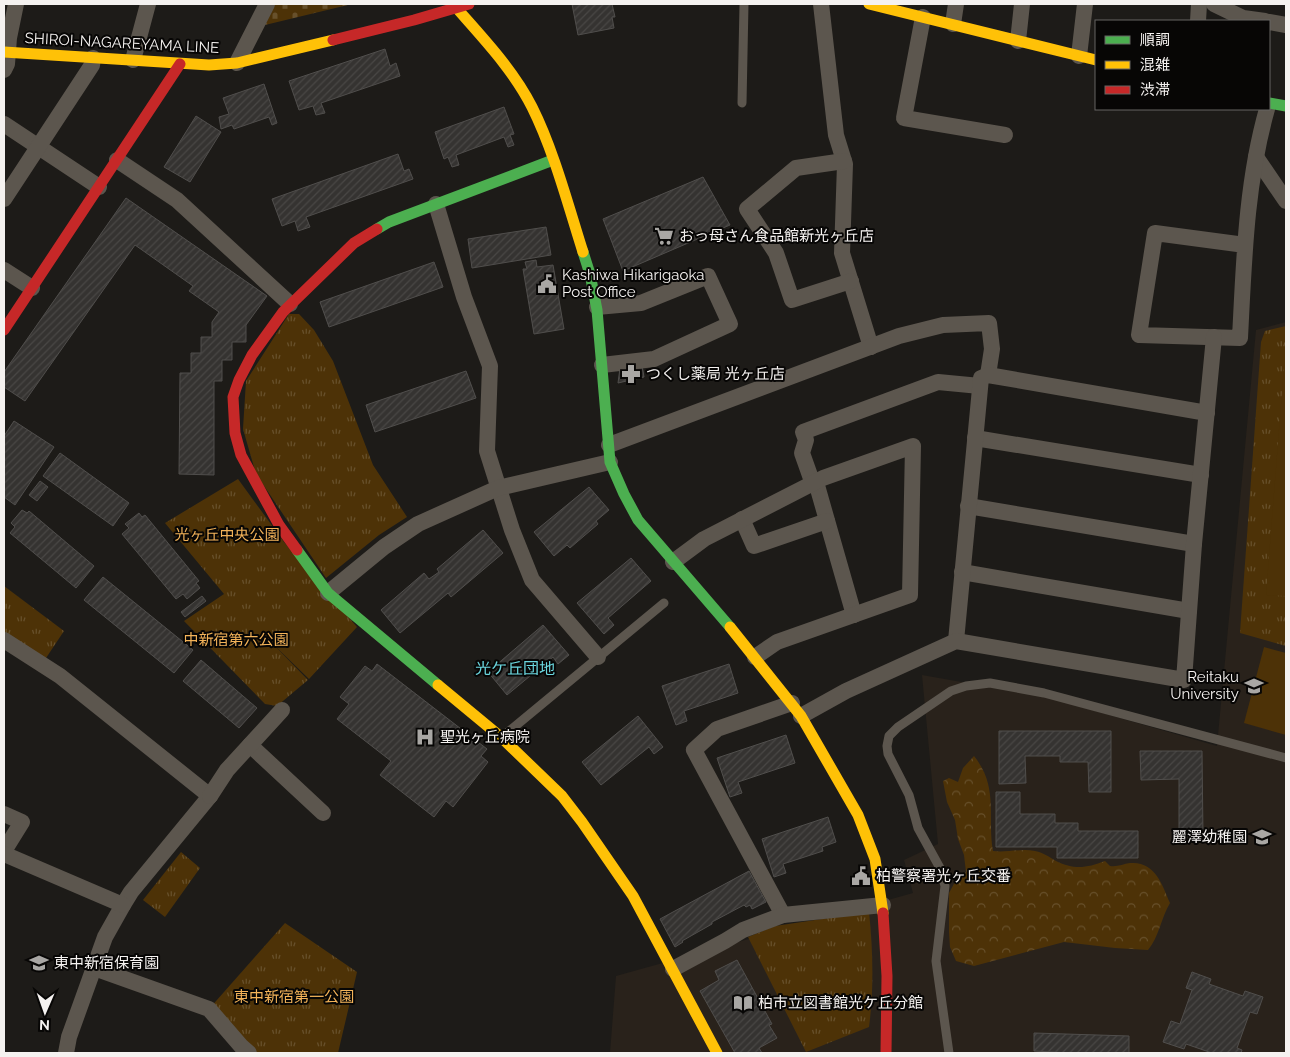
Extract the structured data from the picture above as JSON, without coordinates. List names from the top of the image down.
{
  "streets": {
    "street": ["SHIROI-NAGAREYAMA LINE"]
  },
  "districts": ["光ケ丘団地"],
  "parks": ["光ヶ丘中央公園", "中新宿第六公園", "東中新宿第一公園"],
  "places": {
    "supermarket": ["おっ母さん食品館新光ヶ丘店"],
    "public building": ["Kashiwa Hikarigaoka Post Office", "柏警察署光ヶ丘交番"],
    "pharmacy": ["つくし薬局 光ヶ丘店"],
    "school or university": ["Reitaku University", "麗澤幼稚園", "東中新宿保育園"],
    "hospital": ["聖光ヶ丘病院"],
    "library": ["柏市立図書館光ケ丘分館"]
  },
  "legend": ["順調", "混雑", "渋滞"],
  "north": "bottom"
}
